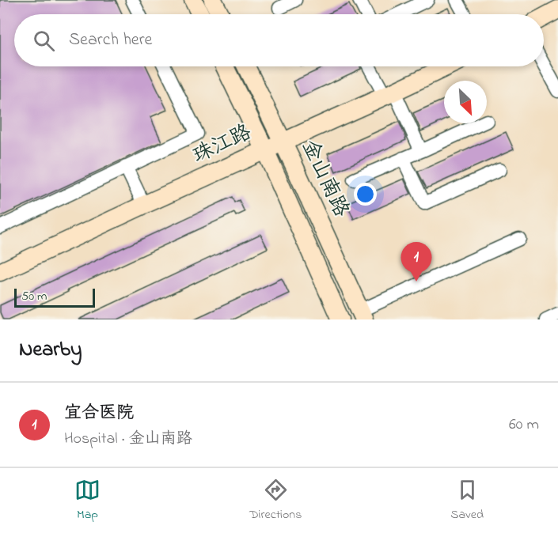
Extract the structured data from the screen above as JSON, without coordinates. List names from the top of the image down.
{
  "streets": {
    "main road": ["珠江路", "金山南路"]
  },
  "crossings": [
    ["珠江路", "金山南路"]
  ],
  "scale_bar": "50 m",
  "north": "bottom right",
  "page": {
    "search": "Search here",
    "pins": "1",
    "scale": "50 m",
    "heading": "Nearby",
    "list": [
      {
        "mark": "1",
        "name": "宜合医院",
        "note": "Hospital · 金山南路",
        "value": "60 m"
      }
    ],
    "nav": ["Map", "Directions", "Saved"]
  }
}
